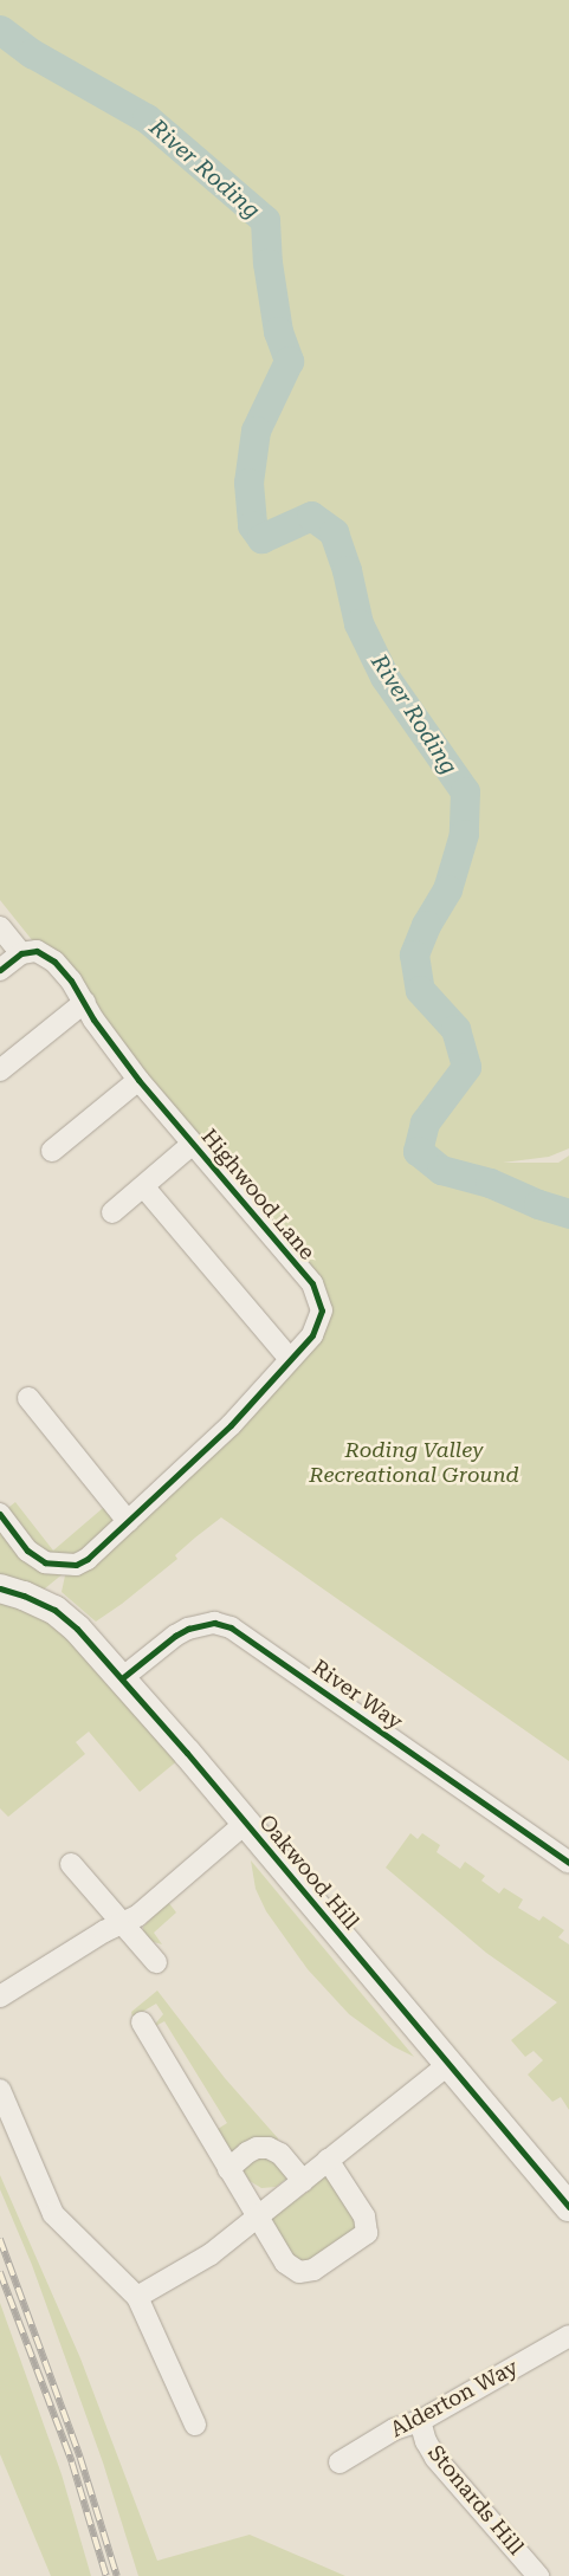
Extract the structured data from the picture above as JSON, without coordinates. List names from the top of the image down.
{
  "streets": {
    "street": [
      "Highwood Lane",
      "River Way",
      "Oakwood Hill",
      "Alderton Way",
      "Stonards Hill"
    ]
  },
  "crossings": [
    ["River Way", "Oakwood Hill"],
    ["Alderton Way", "Stonards Hill"]
  ],
  "water": ["River Roding"],
  "parks": ["Roding Valley Recreational Ground"]
}
